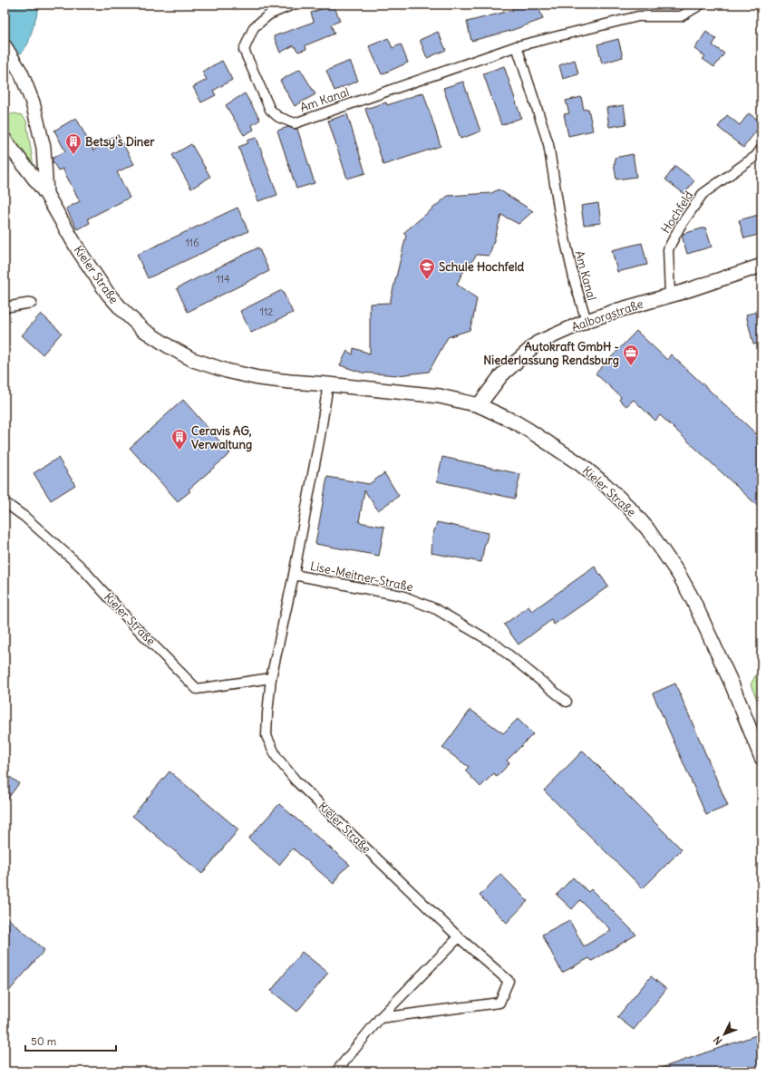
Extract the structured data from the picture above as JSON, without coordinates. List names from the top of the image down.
{
  "streets": {
    "main road": ["Kieler Straße", "Aalborgstraße"],
    "street": ["Am Kanal", "Hochfeld", "Lise-Meitner-Straße"]
  },
  "crossings": [
    ["Am Kanal", "Aalborgstraße"],
    ["Hochfeld", "Aalborgstraße"],
    ["Kieler Straße", "Aalborgstraße"],
    ["Kieler Straße", "Lise-Meitner-Straße"]
  ],
  "places": {
    "building": ["Betsy's Diner", "Ceravis AG, Verwaltung"],
    "school or university": ["Schule Hochfeld"],
    "office": ["Autokraft GmbH - Niederlassung Rendsburg"]
  },
  "house_numbers": ["116", "114", "112"],
  "scale_bar": "50 m",
  "north": "bottom left"
}
